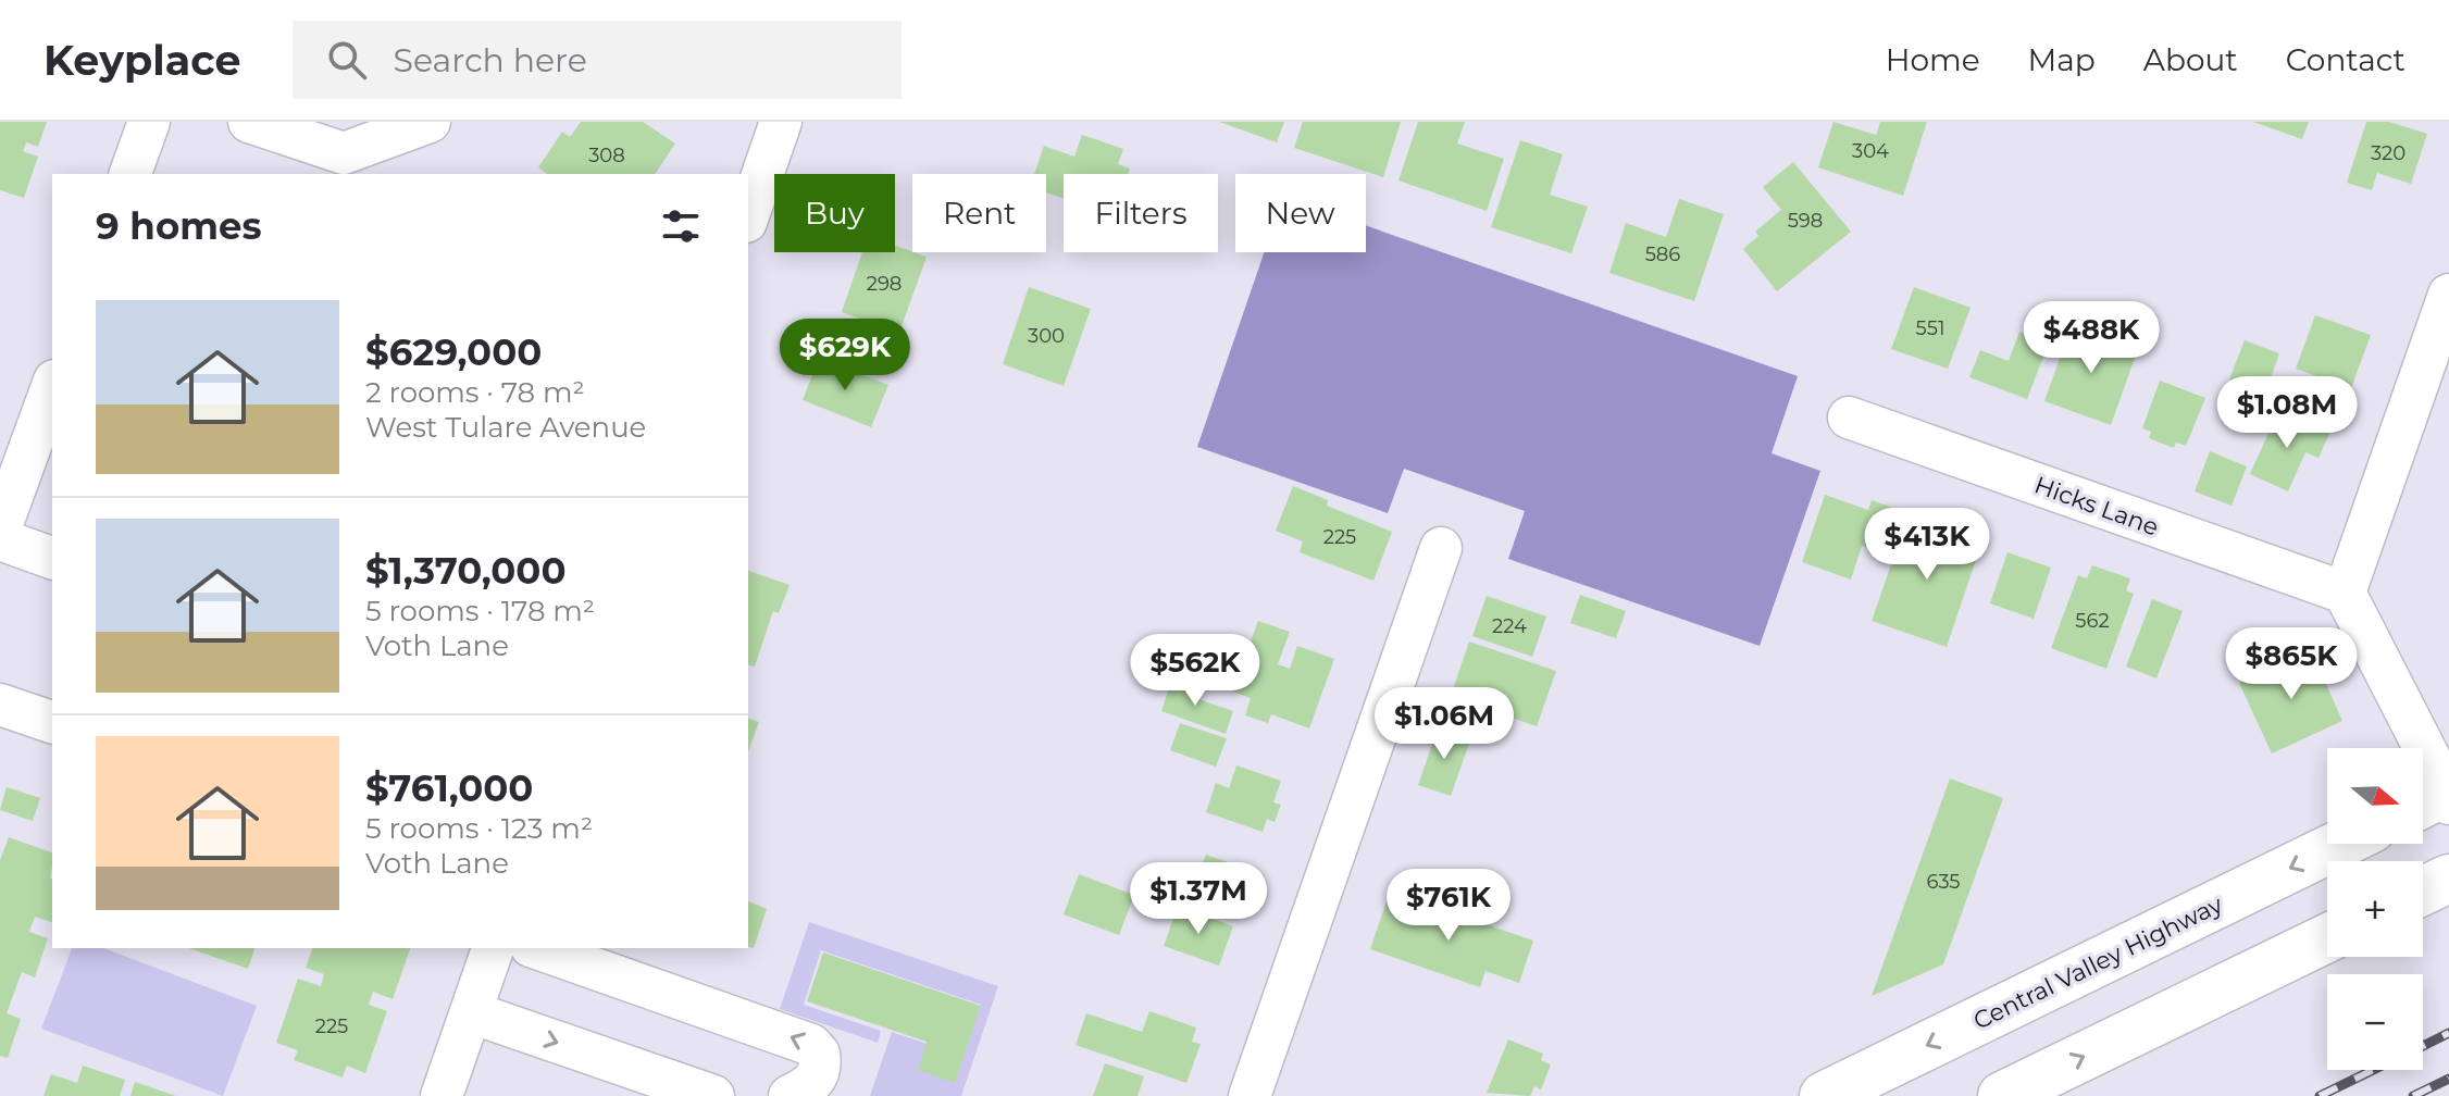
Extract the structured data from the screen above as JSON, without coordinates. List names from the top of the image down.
{
  "streets": {
    "main road": ["Central Valley Highway"],
    "street": ["Hicks Lane"]
  },
  "house_numbers": [
    "304",
    "320",
    "308",
    "598",
    "586",
    "298",
    "551",
    "300",
    "225",
    "562",
    "224",
    "635",
    "225"
  ],
  "north": "right",
  "page": {
    "header": "Keyplace",
    "search": "Search here",
    "nav": [
      "Home",
      "Map",
      "About",
      "Contact"
    ],
    "chip": [
      "Buy",
      "Rent",
      "Filters",
      "New"
    ],
    "heading": "9 homes",
    "list": [
      {
        "name": "$629,000",
        "note": "2 rooms · 78 m² · West Tulare Avenue"
      },
      {
        "name": "$1,370,000",
        "note": "5 rooms · 178 m² · Voth Lane"
      },
      {
        "name": "$761,000",
        "note": "5 rooms · 123 m² · Voth Lane"
      }
    ],
    "price": [
      "$488K",
      "$629K",
      "$1.08M",
      "$413K",
      "$865K",
      "$562K",
      "$1.06M",
      "$1.37M",
      "$761K"
    ],
    "map_buttons": ["+", "−"]
  }
}
